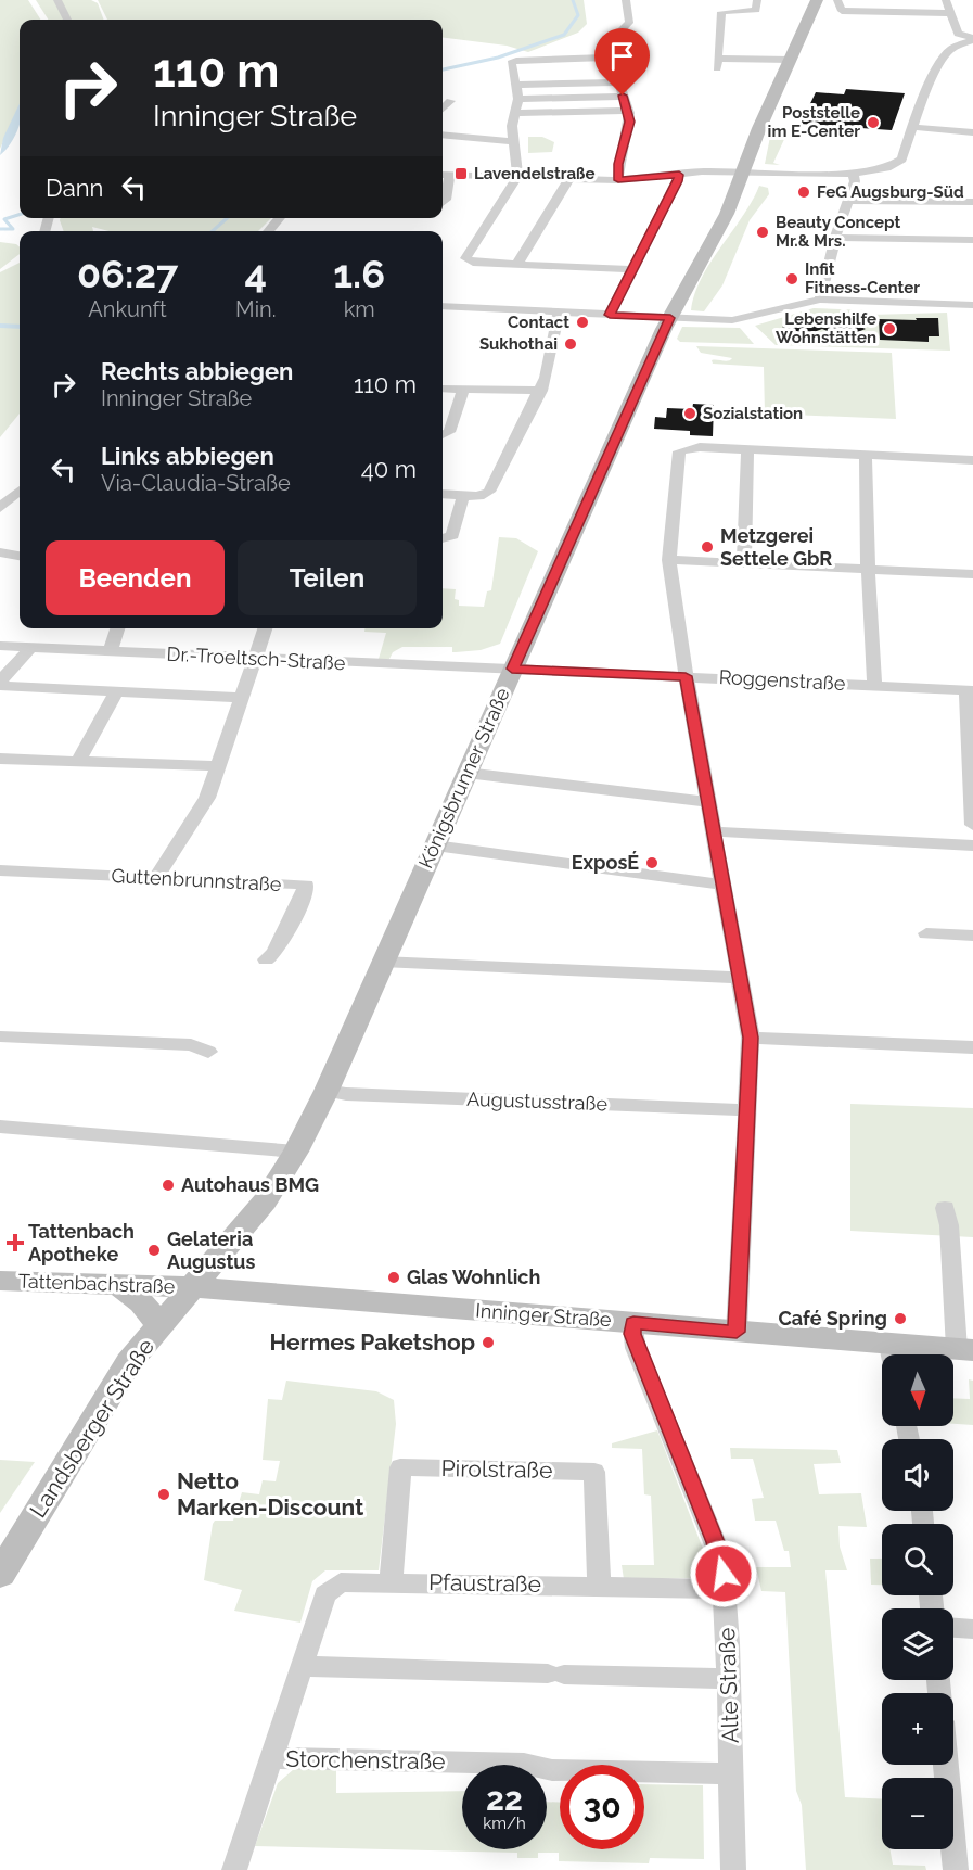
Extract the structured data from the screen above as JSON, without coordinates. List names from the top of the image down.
{
  "streets": {
    "main road": [
      "Königsbrunner Straße",
      "Tattenbachstraße",
      "Inninger Straße",
      "Landsberger Straße"
    ],
    "street": [
      "Dr.-Troeltsch-Straße",
      "Roggenstraße",
      "Guttenbrunnstraße",
      "Augustusstraße",
      "Pirolstraße",
      "Pfaustraße",
      "Alte Straße",
      "Storchenstraße"
    ]
  },
  "crossings": [
    ["Dr.-Troeltsch-Straße", "Roggenstraße"],
    ["Dr.-Troeltsch-Straße", "Königsbrunner Straße"],
    ["Roggenstraße", "Königsbrunner Straße"],
    ["Königsbrunner Straße", "Augustusstraße"],
    ["Königsbrunner Straße", "Tattenbachstraße"],
    ["Königsbrunner Straße", "Inninger Straße"],
    ["Königsbrunner Straße", "Landsberger Straße"],
    ["Tattenbachstraße", "Inninger Straße"],
    ["Tattenbachstraße", "Landsberger Straße"],
    ["Inninger Straße", "Landsberger Straße"],
    ["Inninger Straße", "Alte Straße"],
    ["Pirolstraße", "Pfaustraße"],
    ["Pfaustraße", "Alte Straße"],
    ["Pfaustraße", "Storchenstraße"],
    ["Alte Straße", "Storchenstraße"]
  ],
  "places": {
    "other": [
      "Poststelle im E-Center",
      "FeG Augsburg-Süd",
      "Beauty Concept Mr.& Mrs.",
      "Infit Fitness-Center",
      "Contact",
      "Lebenshilfe Wohnstätten",
      "Sukhothai",
      "Sozialstation",
      "Metzgerei Settele GbR",
      "ExposÉ",
      "Autohaus BMG",
      "Gelateria Augustus",
      "Glas Wohnlich",
      "Café Spring",
      "Hermes Paketshop",
      "Netto Marken-Discount"
    ],
    "transit": ["Lavendelstraße"],
    "health": ["Tattenbach Apotheke"]
  },
  "north": "bottom",
  "page": {
    "turn": ["110 m", "Inninger Straße"],
    "then": "Dann",
    "eta": [
      "06:27",
      "Ankunft",
      "4",
      "Min.",
      "1.6",
      "km"
    ],
    "list": [
      {
        "name": "Rechts abbiegen",
        "note": "Inninger Straße",
        "value": "110 m"
      },
      {
        "name": "Links abbiegen",
        "note": "Via-Claudia-Straße",
        "value": "40 m"
      }
    ],
    "buttons": ["Beenden", "Teilen"],
    "map_buttons": ["+", "−"],
    "speed": "22 km/h",
    "limit": "30"
  }
}
